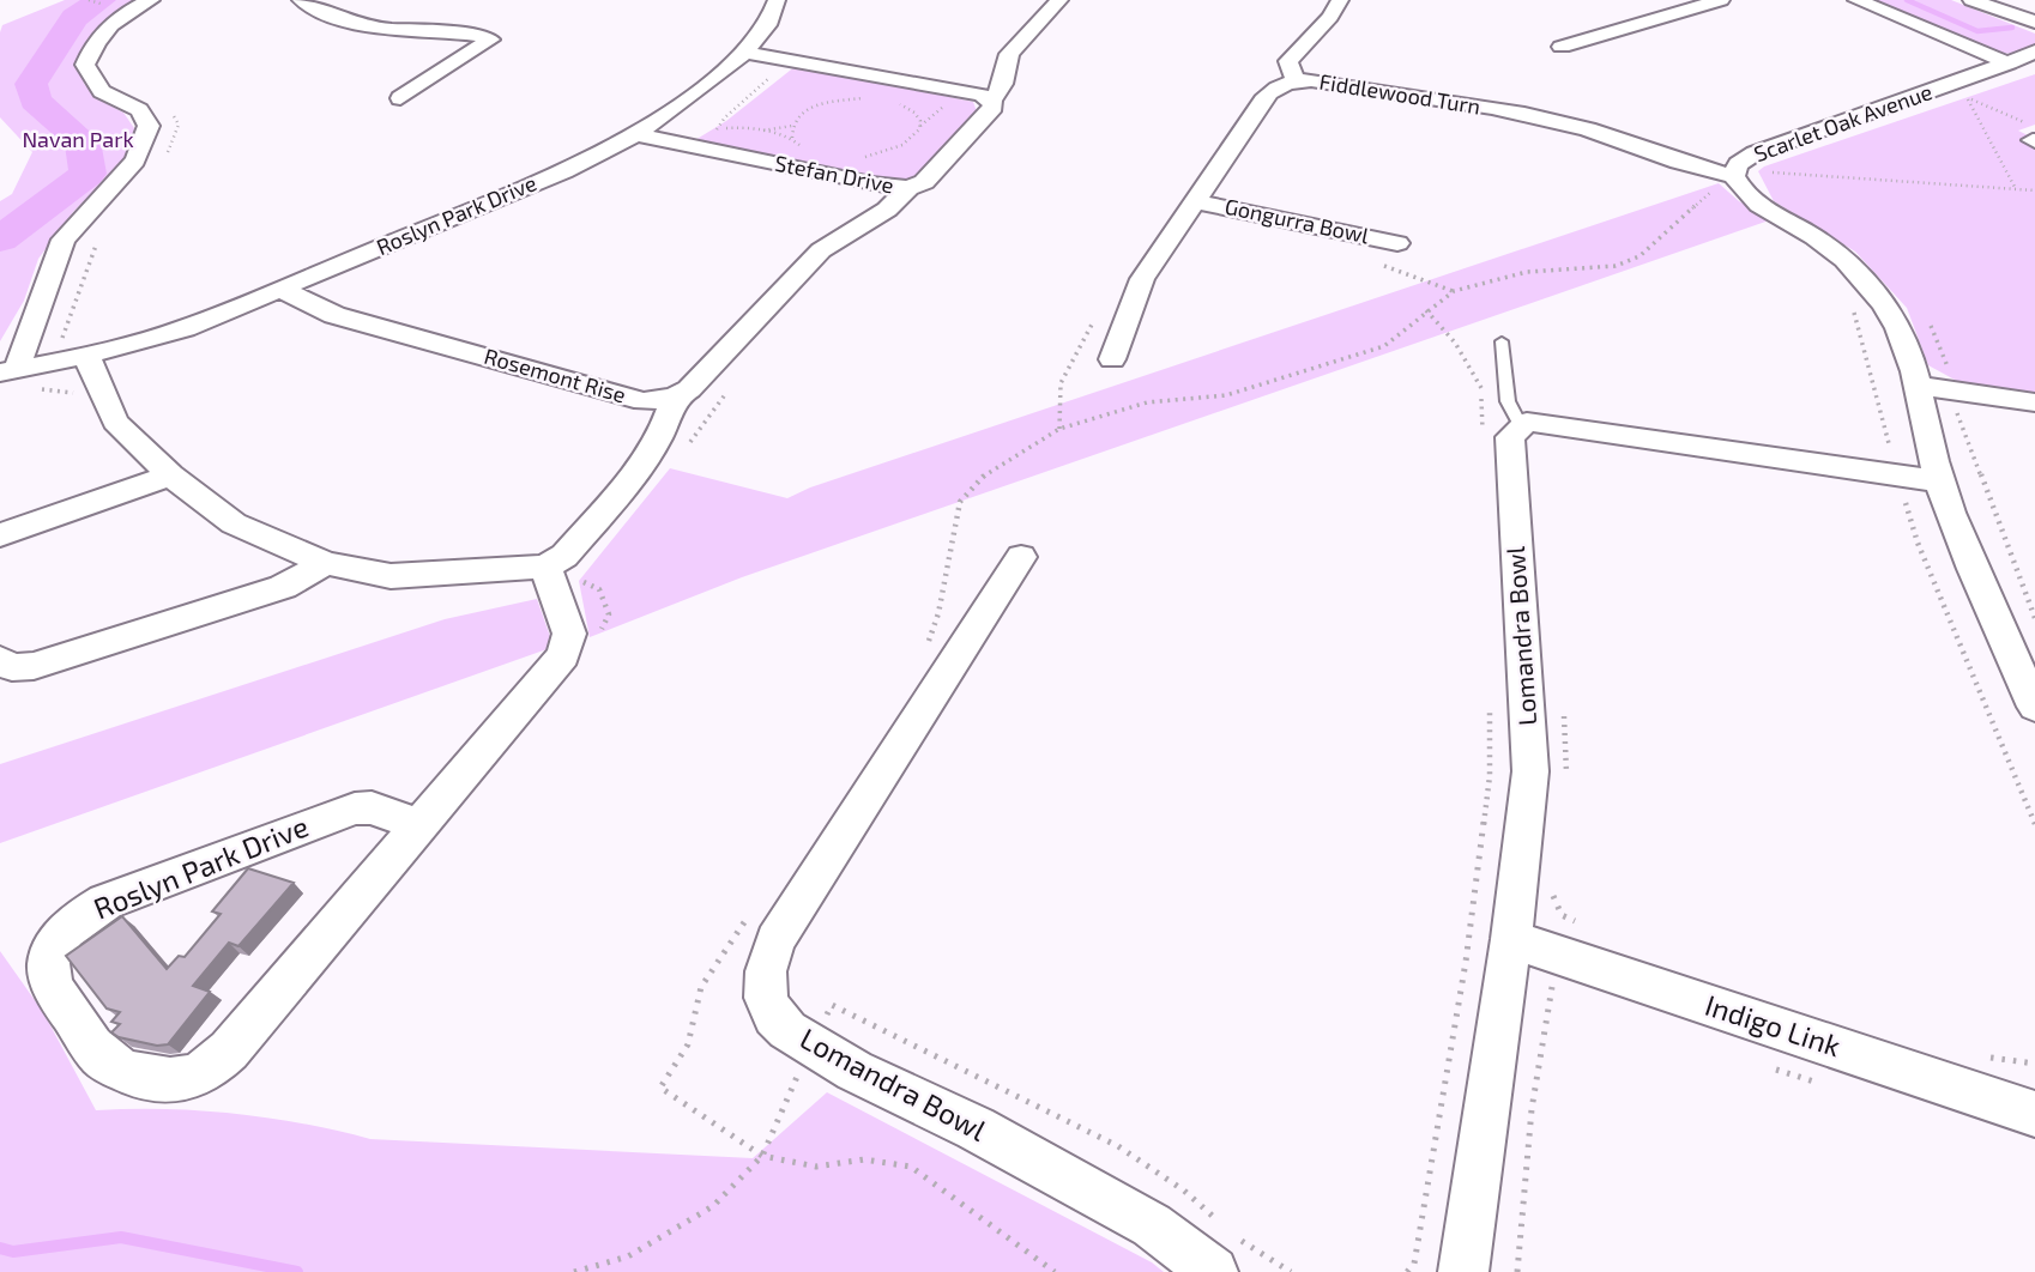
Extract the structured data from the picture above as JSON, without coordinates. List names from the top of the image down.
{
  "streets": {
    "street": [
      "Fiddlewood Turn",
      "Scarlet Oak Avenue",
      "Stefan Drive",
      "Roslyn Park Drive",
      "Gongurra Bowl",
      "Rosemont Rise",
      "Lomandra Bowl",
      "Indigo Link"
    ]
  },
  "crossings": [
    ["Fiddlewood Turn", "Scarlet Oak Avenue"],
    ["Fiddlewood Turn", "Gongurra Bowl"],
    ["Stefan Drive", "Roslyn Park Drive"],
    ["Roslyn Park Drive", "Rosemont Rise"],
    ["Lomandra Bowl", "Indigo Link"]
  ],
  "parks": ["Navan Park"]
}
